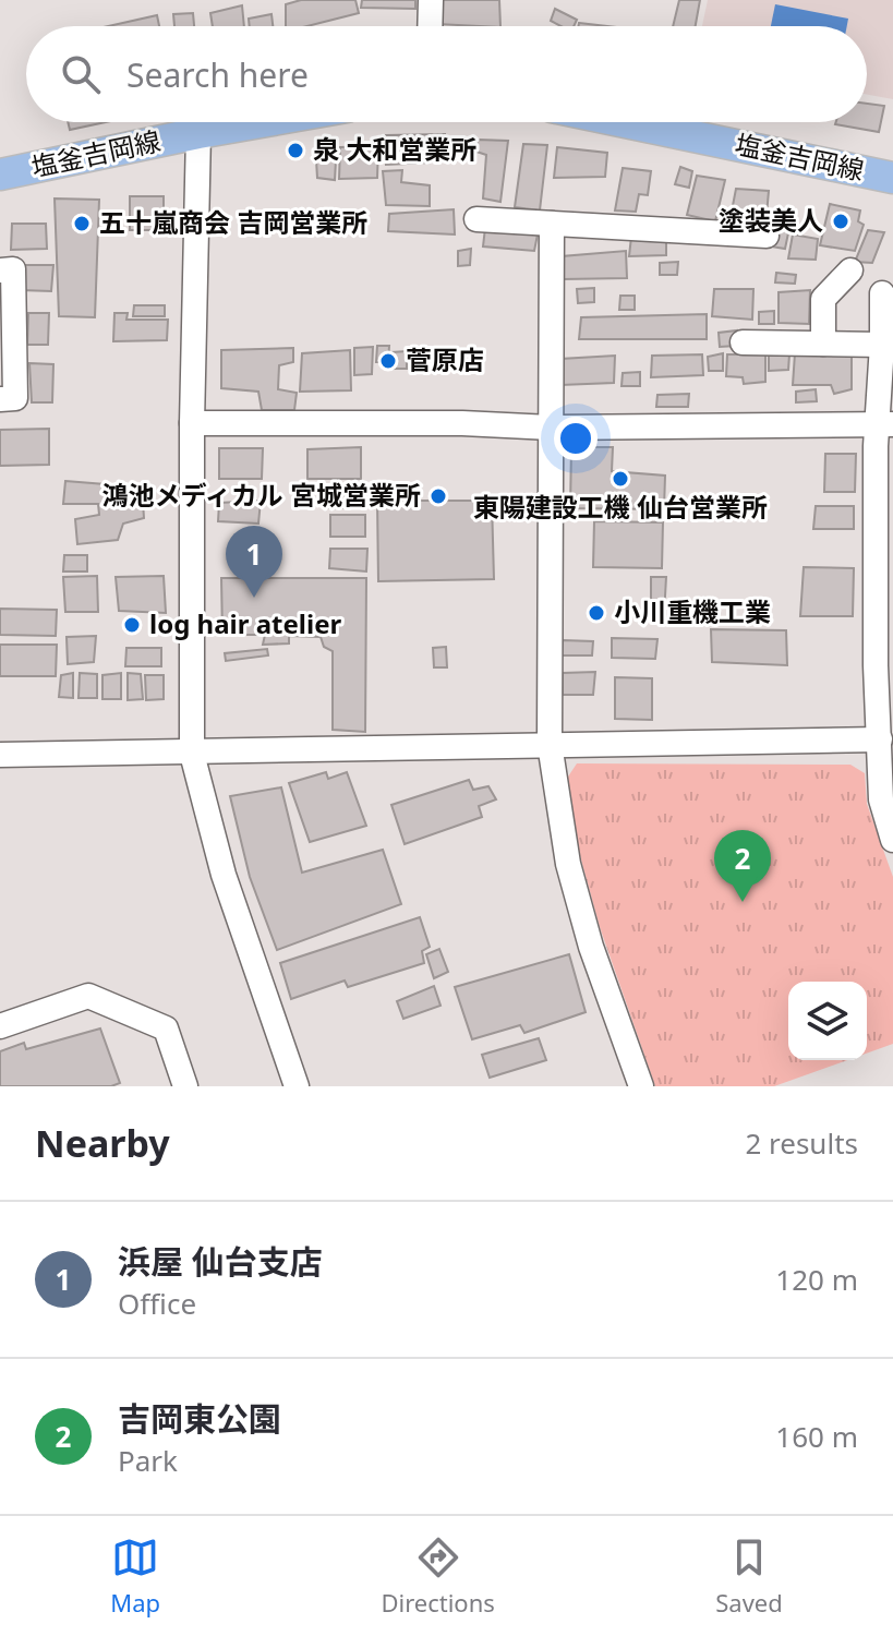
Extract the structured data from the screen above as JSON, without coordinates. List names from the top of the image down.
{
  "streets": {
    "main road": ["塩釜吉岡線"]
  },
  "places": [
    "泉 大和営業所",
    "塗装美人",
    "五十嵐商会 吉岡営業所",
    "菅原店",
    "東陽建設工機 仙台営業所",
    "鴻池メディカル 宮城営業所",
    "小川重機工業",
    "log hair atelier"
  ],
  "page": {
    "search": "Search here",
    "pins": ["1", "2"],
    "heading": ["Nearby", "2 results"],
    "list": [
      {
        "mark": "1",
        "name": "浜屋 仙台支店",
        "note": "Office",
        "value": "120 m"
      },
      {
        "mark": "2",
        "name": "吉岡東公園",
        "note": "Park",
        "value": "160 m"
      }
    ],
    "nav": ["Map", "Directions", "Saved"]
  }
}
